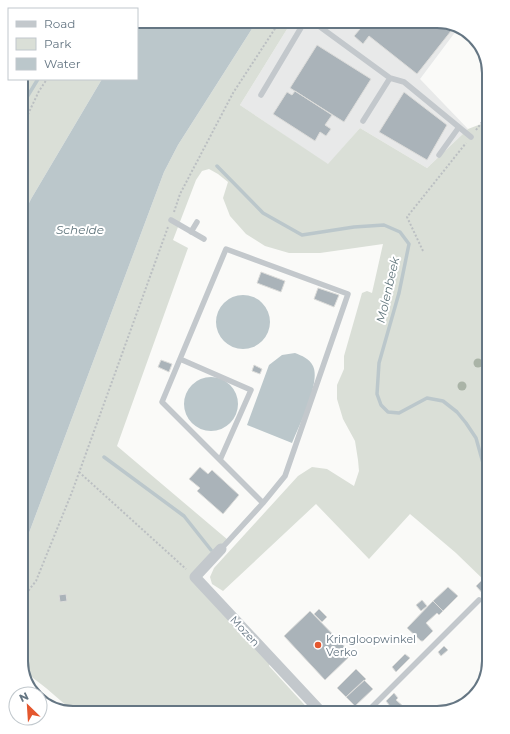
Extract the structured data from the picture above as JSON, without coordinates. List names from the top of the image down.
{
  "streets": {
    "street": ["Mozen"]
  },
  "water": ["Schelde", "Molenbeek"],
  "places": ["Kringloopwinkel Verko"],
  "legend": ["Road", "Park", "Water"],
  "north": "top left"
}
